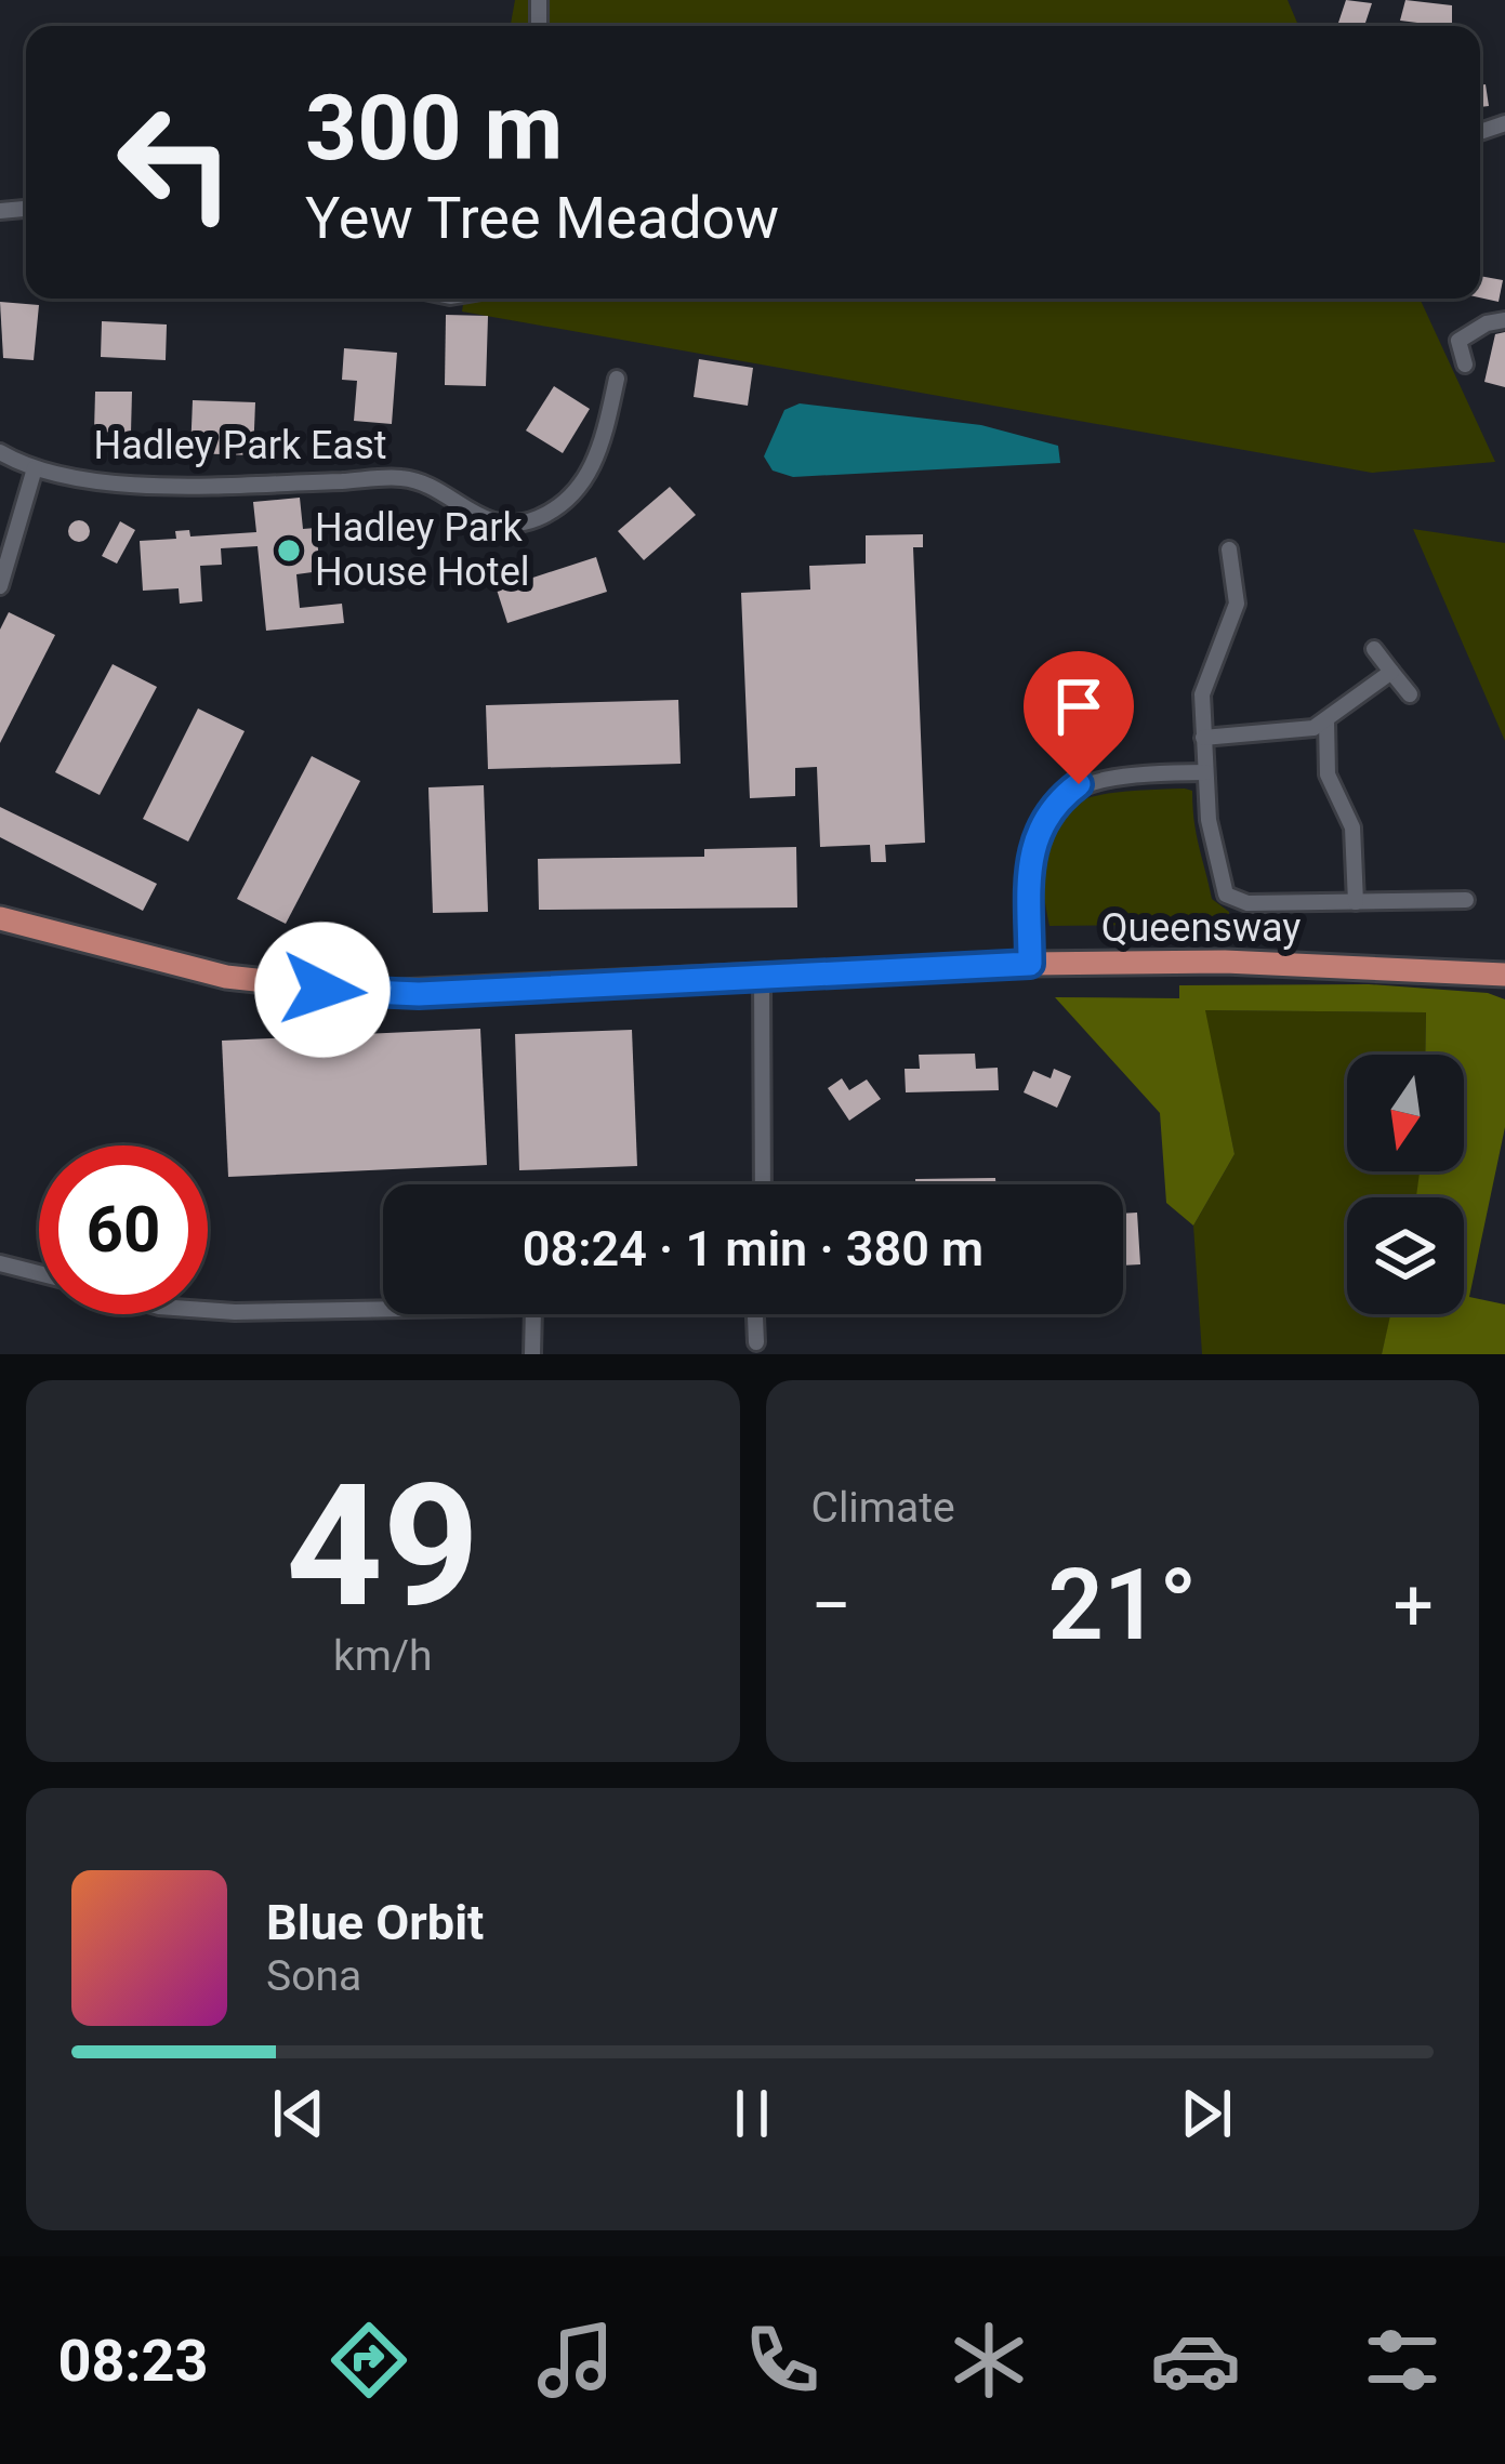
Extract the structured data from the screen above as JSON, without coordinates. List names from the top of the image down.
{
  "streets": {
    "main road": ["Queensway"],
    "street": ["Hadley Park East"]
  },
  "places": ["Hadley Park House Hotel"],
  "north": "bottom",
  "page": {
    "turn": ["300 m", "Yew Tree Meadow"],
    "limit": "60",
    "trip": "08:24 · 1 min · 380 m",
    "tile": [
      ["49", "km/h"],
      "Climate"
    ],
    "heat": ["−", "21°", "+"],
    "song": ["Blue Orbit", "Sona"],
    "tabs": "08:23"
  }
}
